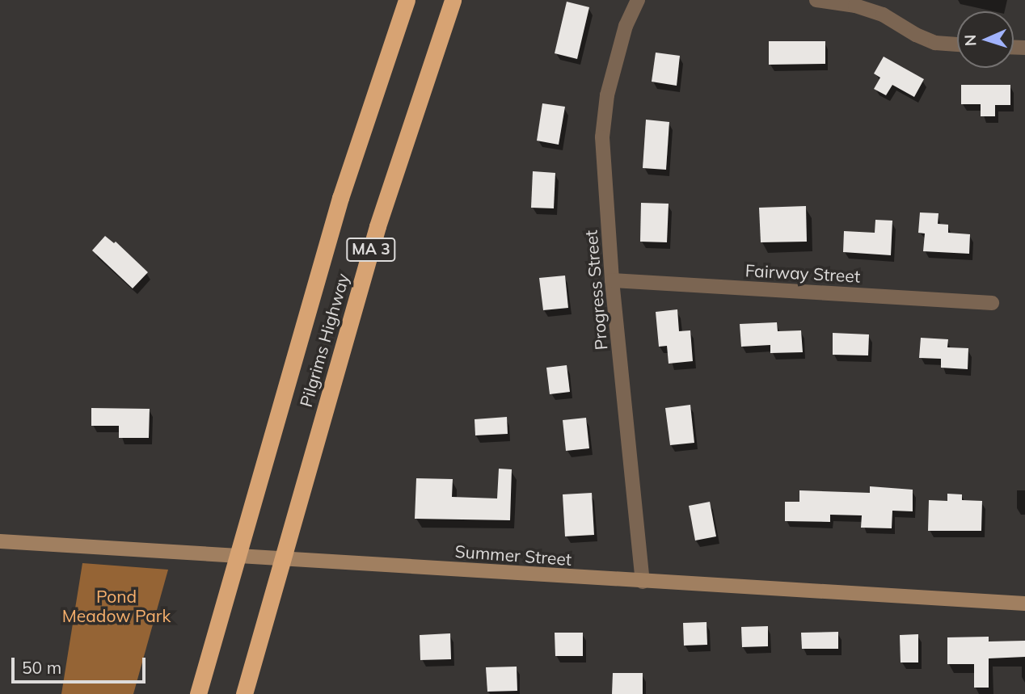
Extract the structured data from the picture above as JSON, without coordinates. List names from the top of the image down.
{
  "streets": {
    "highway": ["MA 3", "Pilgrims Highway"],
    "street": ["Fairway Street", "Progress Street", "Summer Street"]
  },
  "crossings": [
    ["Fairway Street", "Progress Street"],
    ["Progress Street", "Summer Street"]
  ],
  "parks": ["Pond Meadow Park"],
  "scale_bar": "50 m",
  "north": "left"
}
